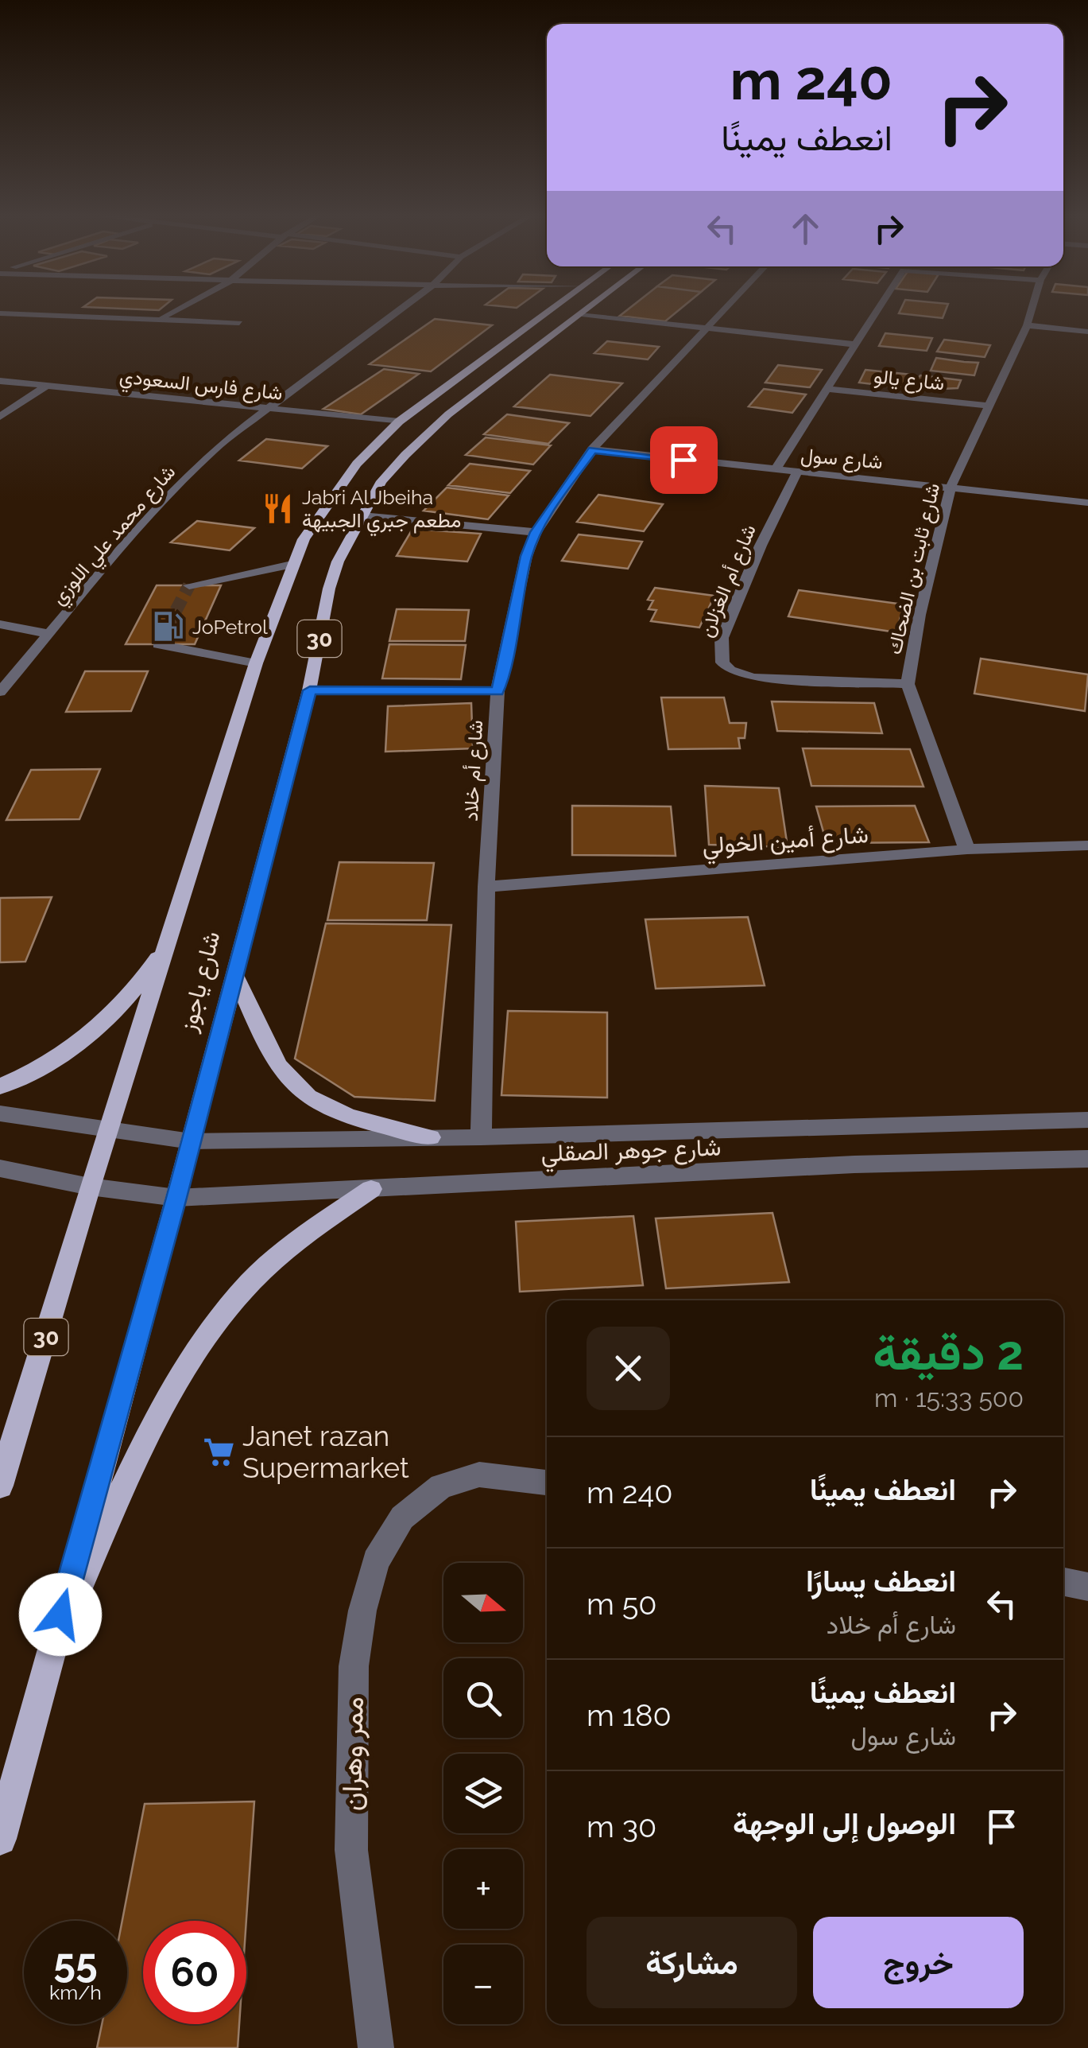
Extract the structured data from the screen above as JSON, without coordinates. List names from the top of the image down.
{
  "streets": {
    "main road": ["30", "شارع ياجوز"],
    "street": [
      "شارع يالو",
      "شارع فارس السعودي",
      "شارع سول",
      "شارع محمد علي اللوزي",
      "شارع ثابت بن الضحاك",
      "شارع أم الغزلان",
      "شارع أم خلاد",
      "شارع أمين الخولي",
      "شارع جوهر الصقلي",
      "ممر وهران"
    ]
  },
  "crossings": [
    ["شارع يالو", "شارع سول"],
    ["شارع يالو", "شارع ثابت بن الضحاك"],
    ["شارع فارس السعودي", "شارع محمد علي اللوزي"],
    ["شارع فارس السعودي", "شارع ياجوز"],
    ["شارع سول", "شارع ثابت بن الضحاك"],
    ["شارع سول", "شارع أم الغزلان"],
    ["شارع سول", "شارع أم خلاد"],
    ["شارع ثابت بن الضحاك", "شارع أم الغزلان"],
    ["شارع ثابت بن الضحاك", "شارع أمين الخولي"],
    ["شارع أم خلاد", "شارع أمين الخولي"],
    ["شارع أم خلاد", "شارع جوهر الصقلي"],
    ["شارع ياجوز", "شارع جوهر الصقلي"]
  ],
  "places": {
    "restaurant": ["Jabri Al Jbeiha مطعم جبري الجبيهة"],
    "fuel station": ["JoPetrol"],
    "supermarket": ["Janet razan Supermarket"]
  },
  "north": "right",
  "page": {
    "turn": ["240 m", "انعطف يمينًا"],
    "heading": ["2 دقيقة", "500 m · 15:33"],
    "list": [
      {
        "name": "انعطف يمينًا",
        "value": "240 m"
      },
      {
        "name": "انعطف يسارًا",
        "note": "شارع أم خلاد",
        "value": "50 m"
      },
      {
        "name": "انعطف يمينًا",
        "note": "شارع سول",
        "value": "180 m"
      },
      {
        "name": "الوصول إلى الوجهة",
        "value": "30 m"
      }
    ],
    "map_buttons": ["+", "−"],
    "buttons": ["خروج", "مشاركة"],
    "speed": "55 km/h",
    "limit": "60"
  }
}
